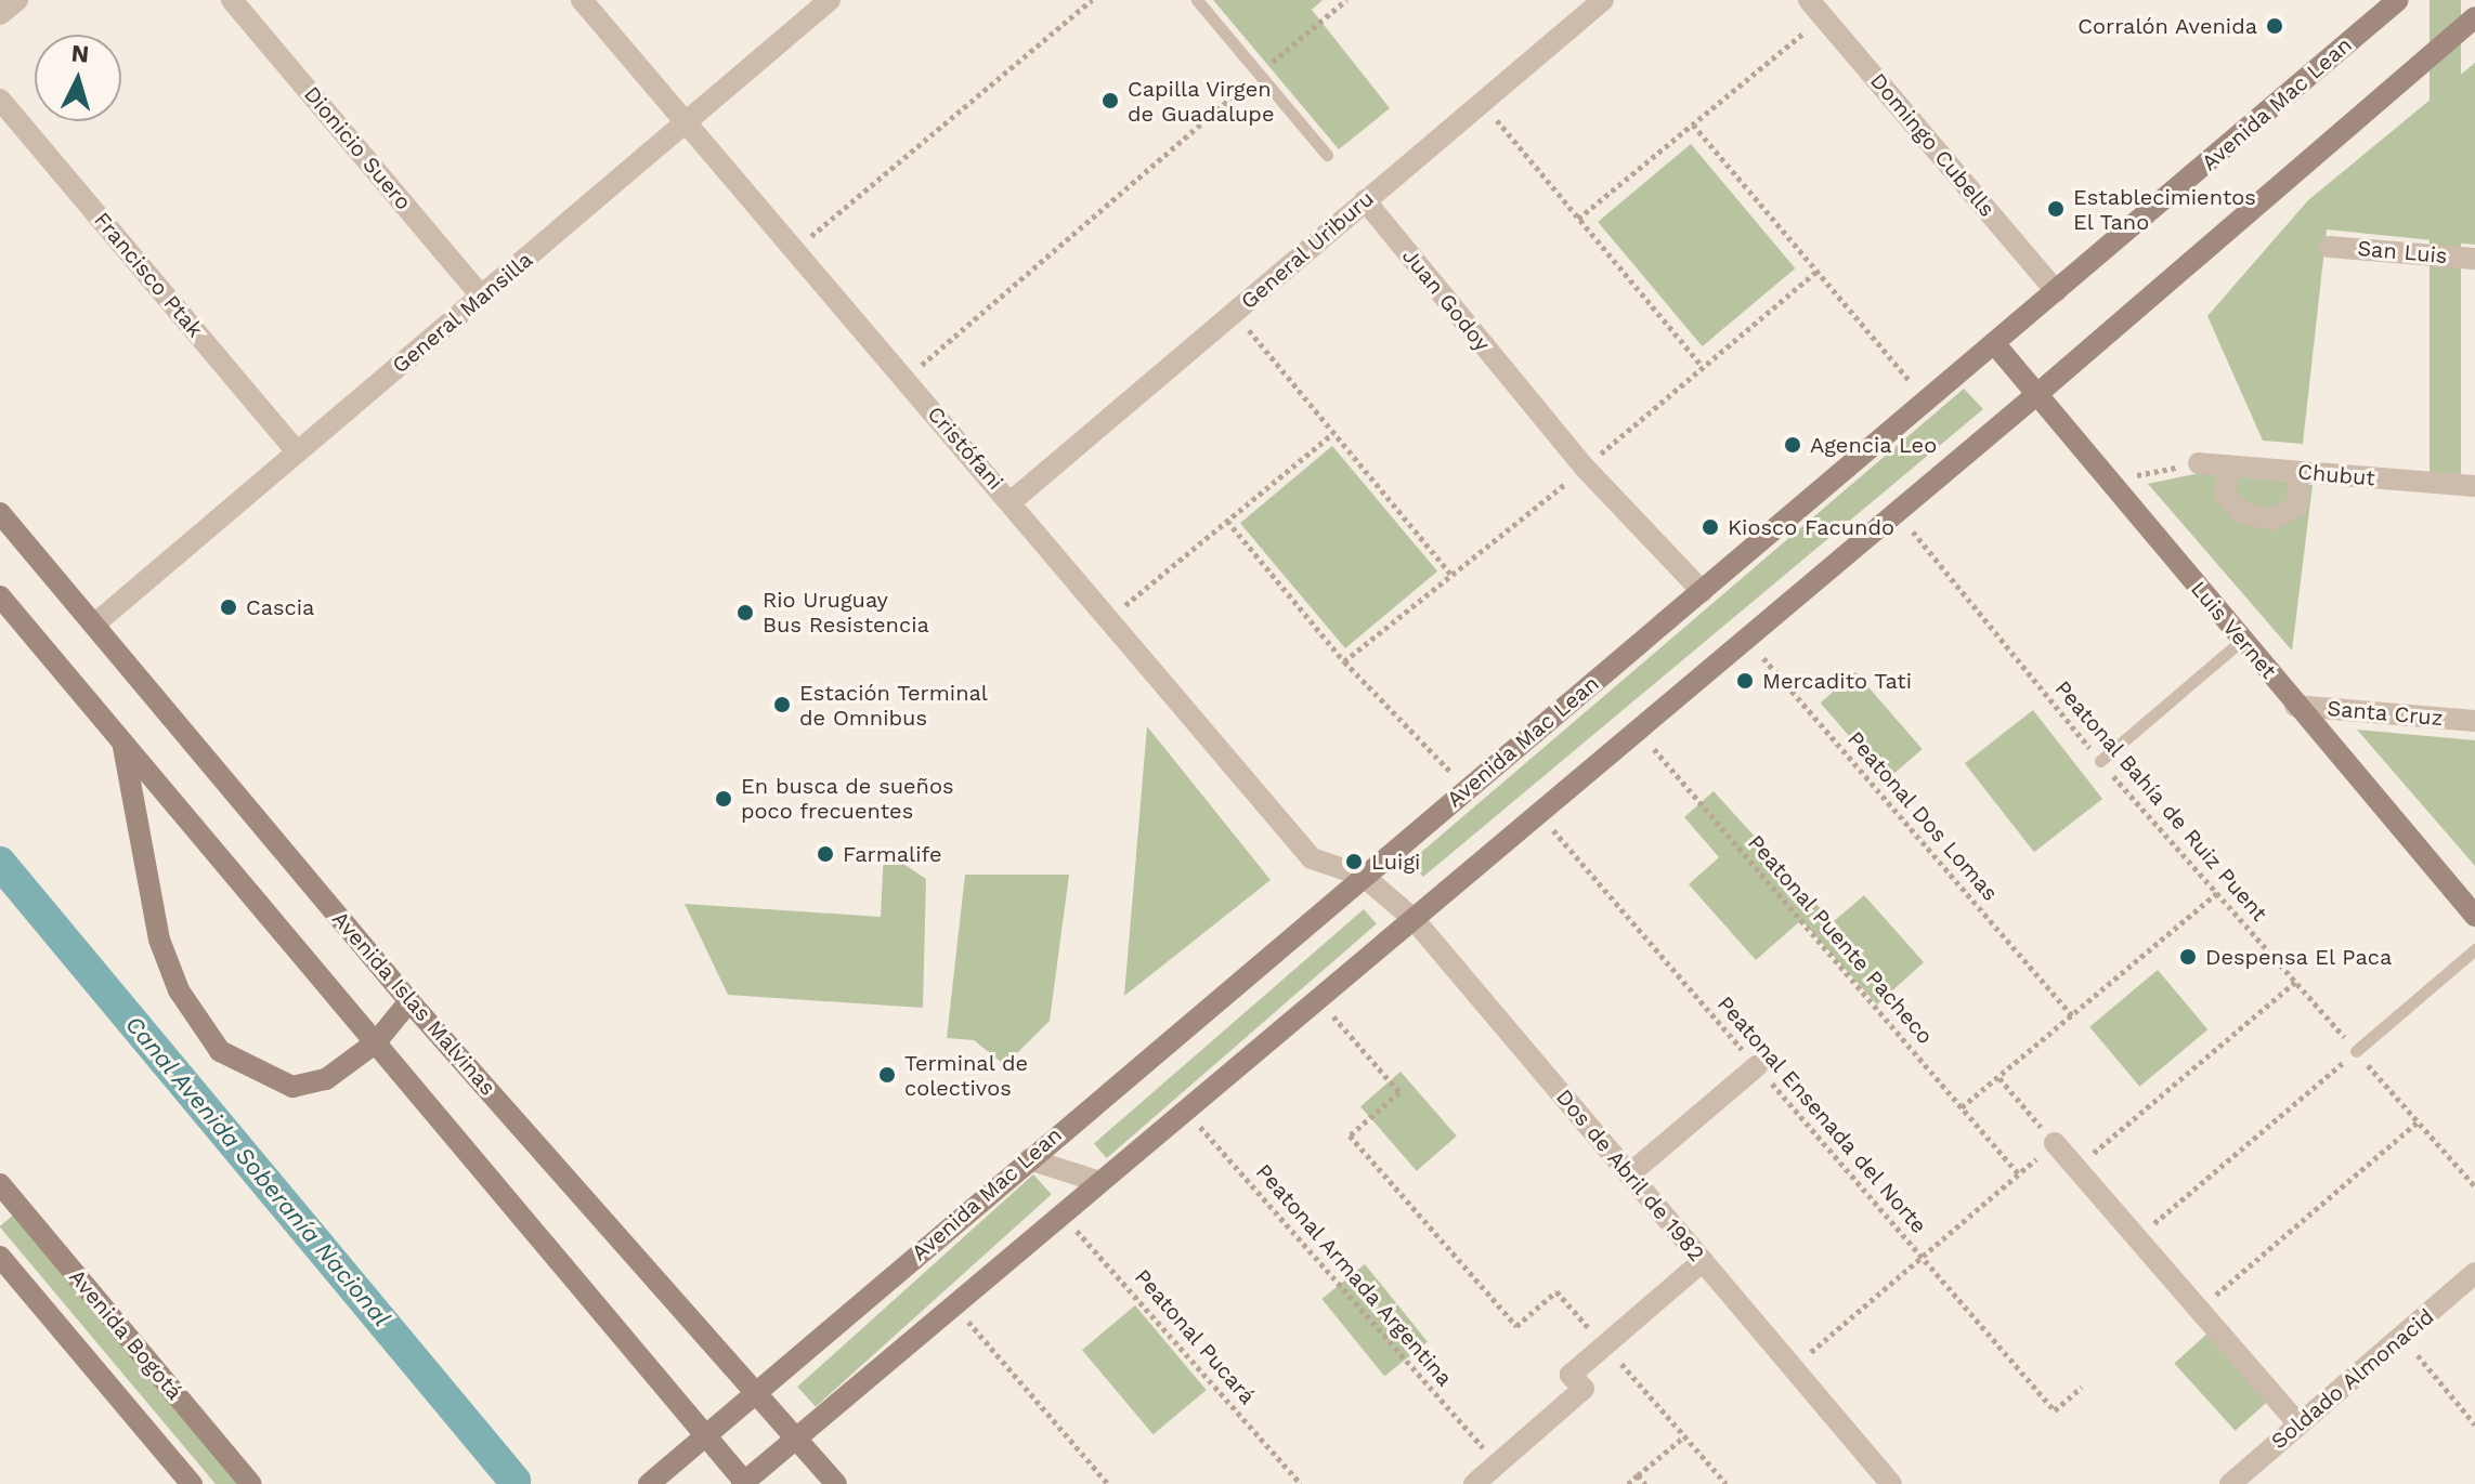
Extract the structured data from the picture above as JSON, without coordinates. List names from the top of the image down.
{
  "streets": {
    "main road": [
      "Avenida Mac Lean",
      "Luis Vernet",
      "Avenida Islas Malvinas",
      "Avenida Bogotá"
    ],
    "street": [
      "Domingo Cubells",
      "Dionicio Suero",
      "General Uriburu",
      "San Luis",
      "Francisco Ptak",
      "Juan Godoy",
      "General Mansilla",
      "Cristófani",
      "Chubut",
      "Santa Cruz",
      "Dos de Abril de 1982",
      "Soldado Almonacid"
    ],
    "path": [
      "Peatonal Bahía de Ruiz Puent",
      "Peatonal Dos Lomas",
      "Peatonal Puente Pacheco",
      "Peatonal Ensenada del Norte",
      "Peatonal Armada Argentina",
      "Peatonal Pucará"
    ]
  },
  "crossings": [
    ["Avenida Mac Lean", "Domingo Cubells"],
    ["Avenida Mac Lean", "Juan Godoy"],
    ["Avenida Mac Lean", "Cristófani"],
    ["Avenida Mac Lean", "Luis Vernet"],
    ["Avenida Mac Lean", "Avenida Islas Malvinas"],
    ["Avenida Mac Lean", "Dos de Abril de 1982"],
    ["Dionicio Suero", "General Mansilla"],
    ["General Uriburu", "Juan Godoy"],
    ["General Uriburu", "Cristófani"],
    ["Francisco Ptak", "General Mansilla"],
    ["General Mansilla", "Cristófani"],
    ["General Mansilla", "Avenida Islas Malvinas"],
    ["Cristófani", "Dos de Abril de 1982"],
    ["Luis Vernet", "Santa Cruz"]
  ],
  "water": ["Canal Avenida Soberanía Nacional"],
  "places": [
    "Corralón Avenida",
    "Capilla Virgen de Guadalupe",
    "Establecimientos El Tano",
    "Agencia Leo",
    "Kiosco Facundo",
    "Cascia",
    "Rio Uruguay Bus Resistencia",
    "Mercadito Tati",
    "Estación Terminal de Omnibus",
    "En busca de sueños poco frecuentes",
    "Farmalife",
    "Luigi",
    "Despensa El Paca",
    "Terminal de colectivos"
  ],
  "north": "top"
}
